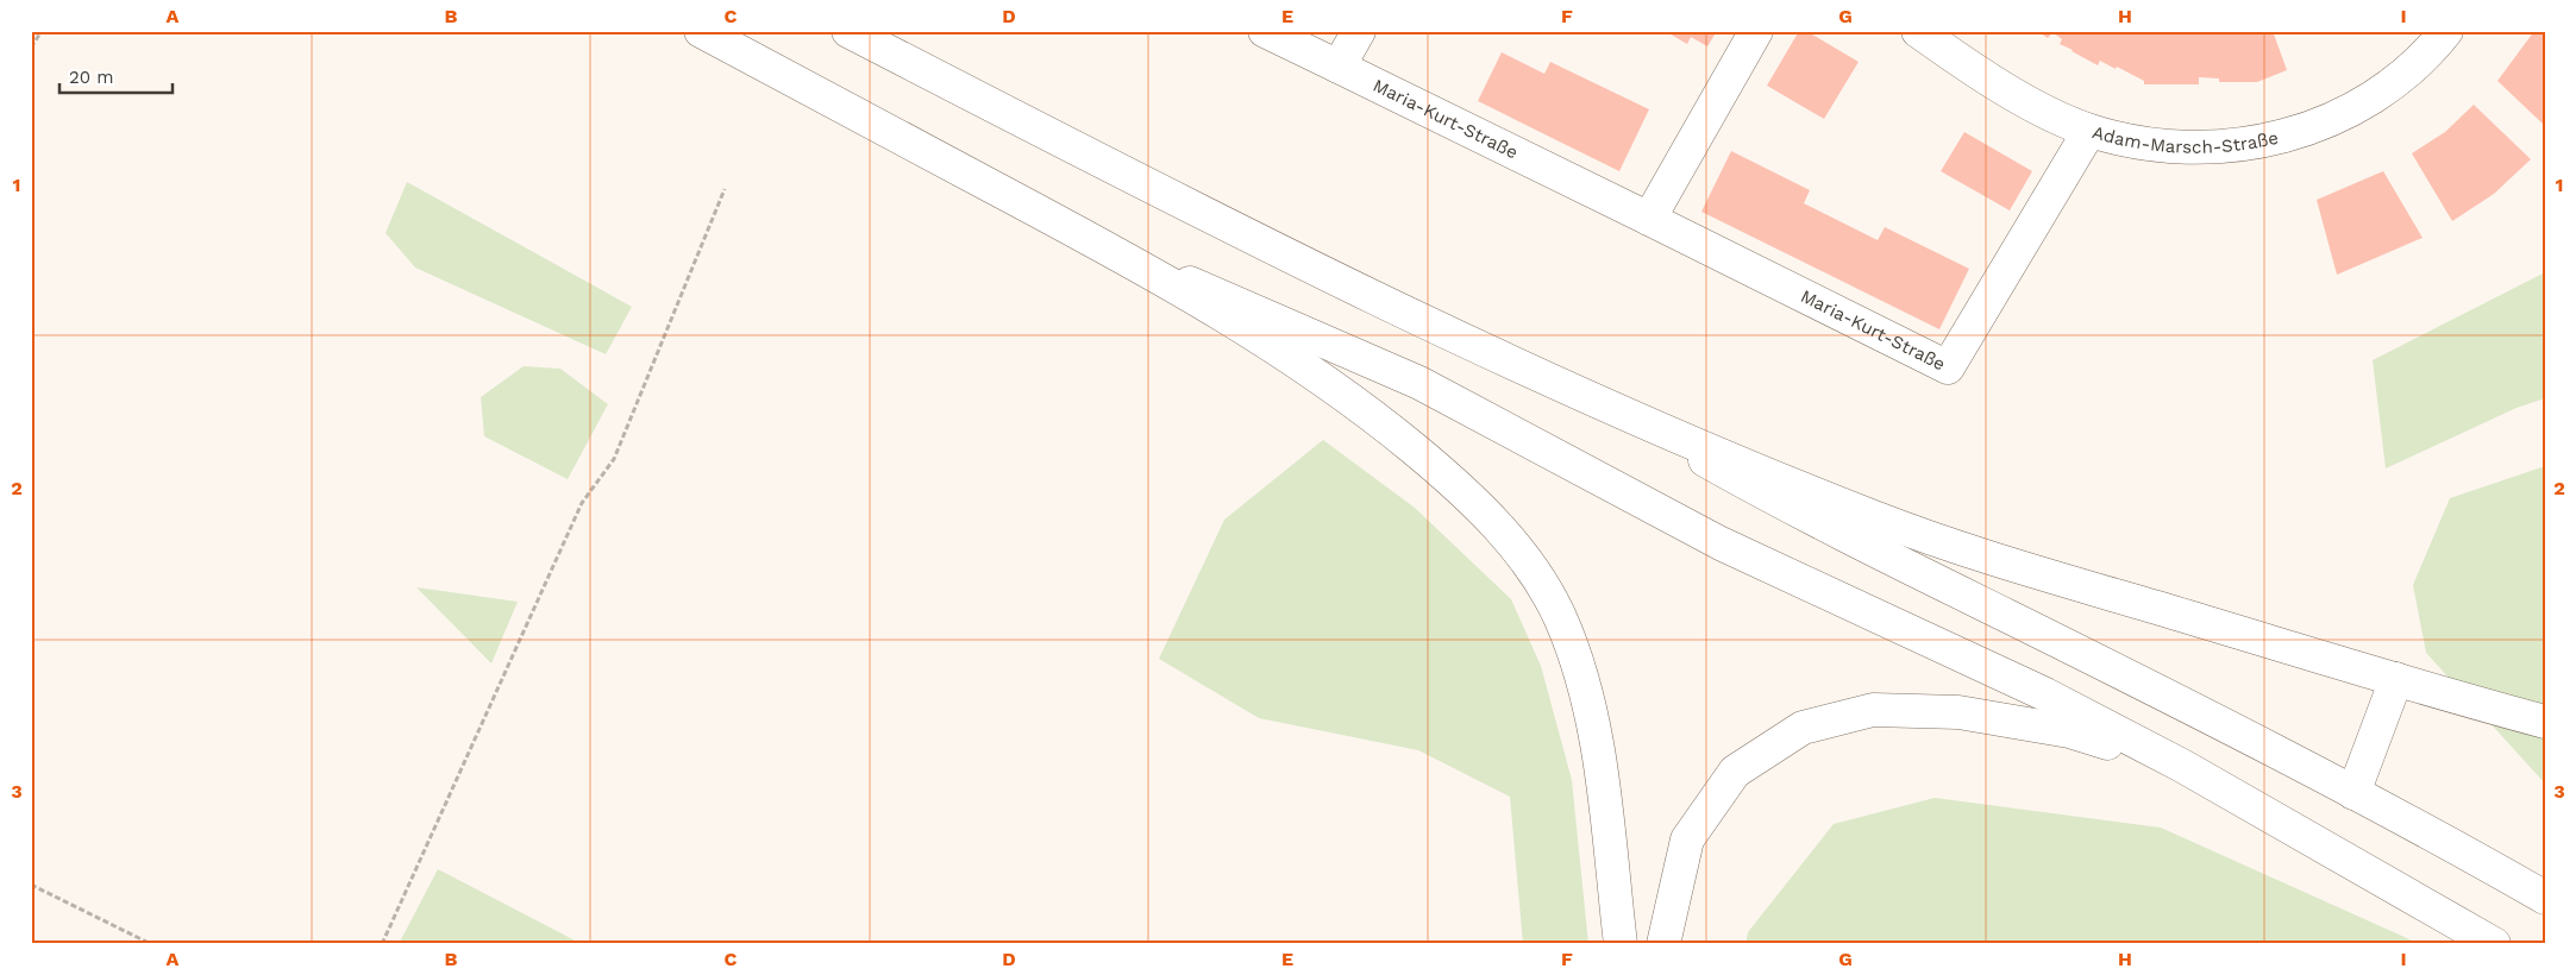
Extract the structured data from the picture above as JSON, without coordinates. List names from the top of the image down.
{
  "streets": {
    "main road": ["Maria-Kurt-Straße", "Adam-Marsch-Straße"]
  },
  "crossings": [
    ["Maria-Kurt-Straße", "Adam-Marsch-Straße"]
  ],
  "scale_bar": "20 m",
  "grid": {
    "columns": [
      "A",
      "B",
      "C",
      "D",
      "E",
      "F",
      "G",
      "H",
      "I"
    ],
    "rows": ["1", "2", "3"]
  }
}
